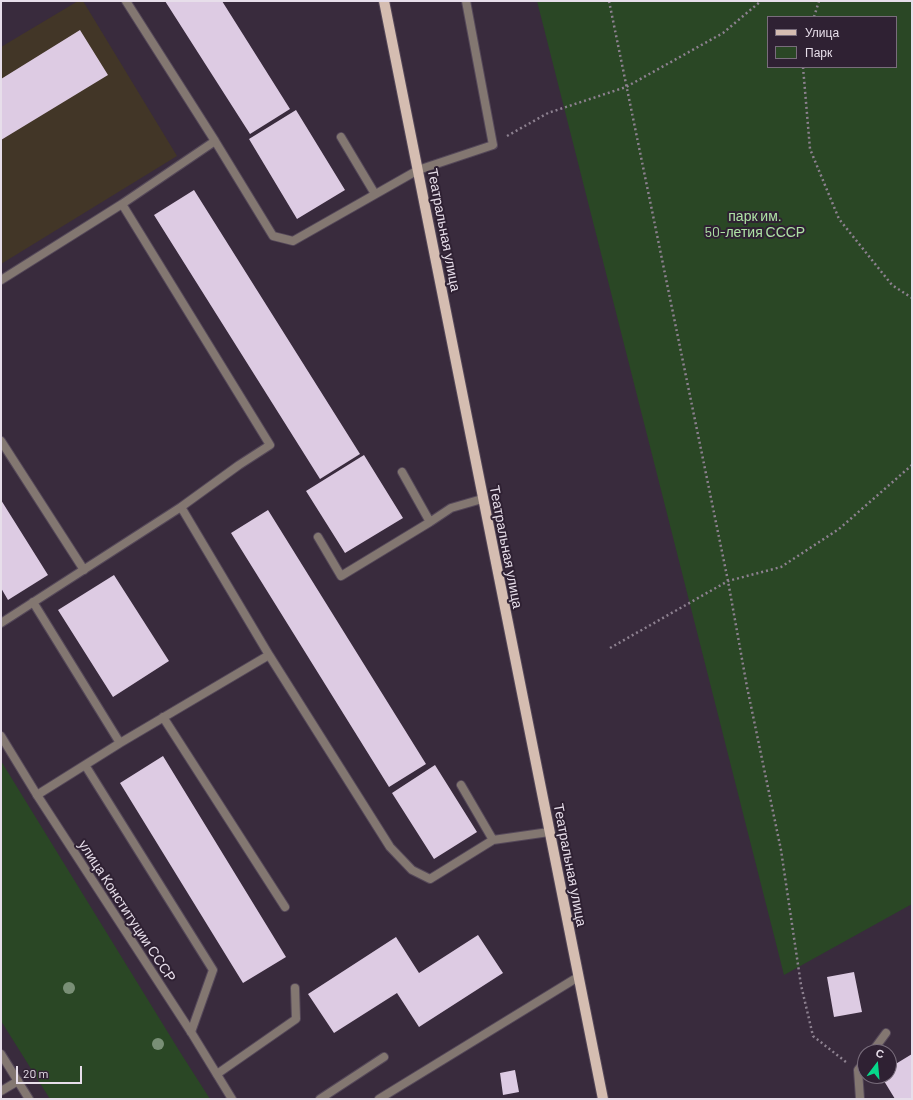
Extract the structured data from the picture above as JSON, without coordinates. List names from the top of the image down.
{
  "streets": {
    "main road": ["Театральная улица"],
    "street": ["улица Конституции СССР"]
  },
  "parks": ["парк им. 50-летия СССР"],
  "legend": ["Улица", "Парк"],
  "scale_bar": "20 m",
  "north": "top"
}
